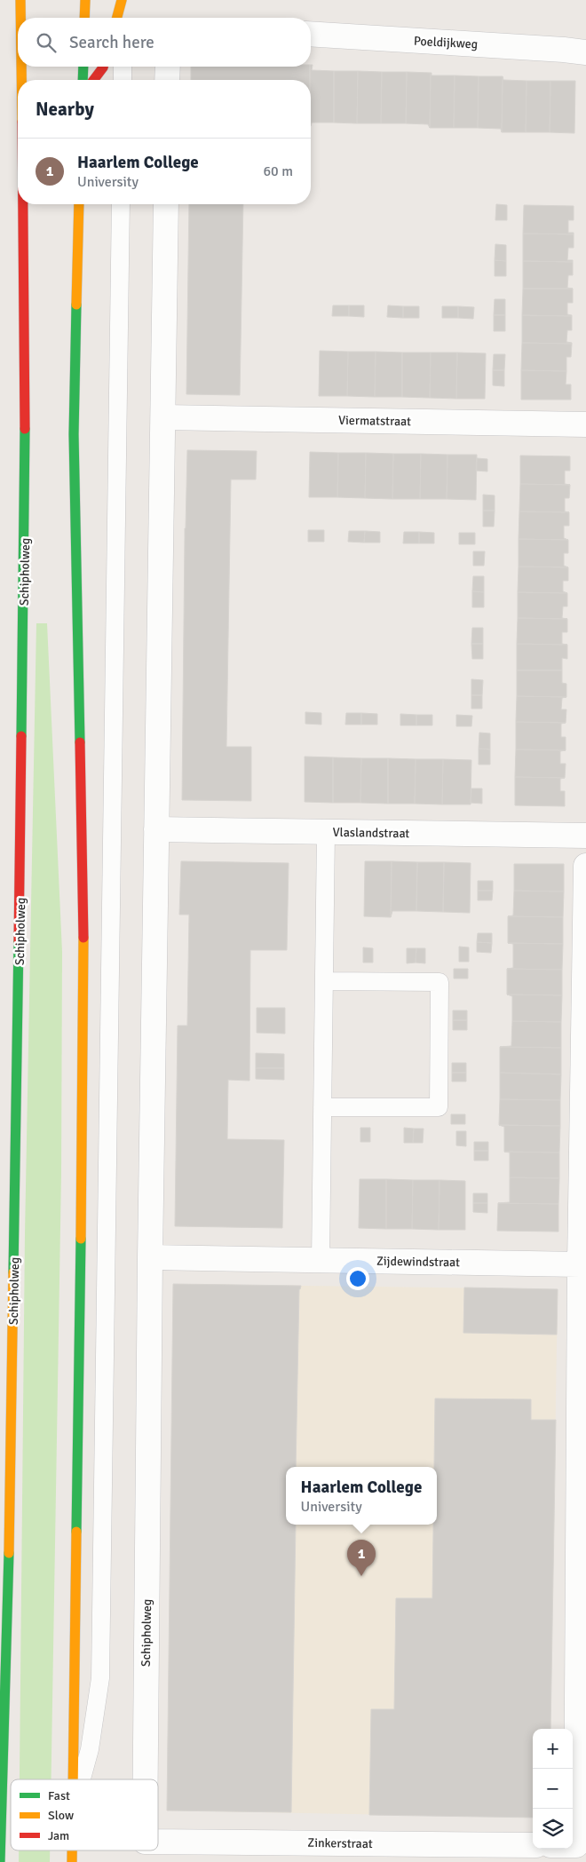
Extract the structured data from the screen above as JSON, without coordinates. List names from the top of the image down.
{
  "streets": {
    "main road": ["Schipholweg"],
    "street": [
      "Poeldijkweg",
      "Viermatstraat",
      "Vlaslandstraat",
      "Zijdewindstraat",
      "Zinkerstraat"
    ]
  },
  "crossings": [
    ["Viermatstraat", "Schipholweg"],
    ["Schipholweg", "Vlaslandstraat"],
    ["Schipholweg", "Zijdewindstraat"]
  ],
  "legend": ["Fast", "Slow", "Jam"],
  "page": {
    "search": "Search here",
    "heading": "Nearby",
    "list": [
      {
        "mark": "1",
        "name": "Haarlem College",
        "note": "University",
        "value": "60 m"
      }
    ],
    "popup": ["Haarlem College", "University"],
    "pins": "1",
    "map_buttons": ["+", "−"]
  }
}
